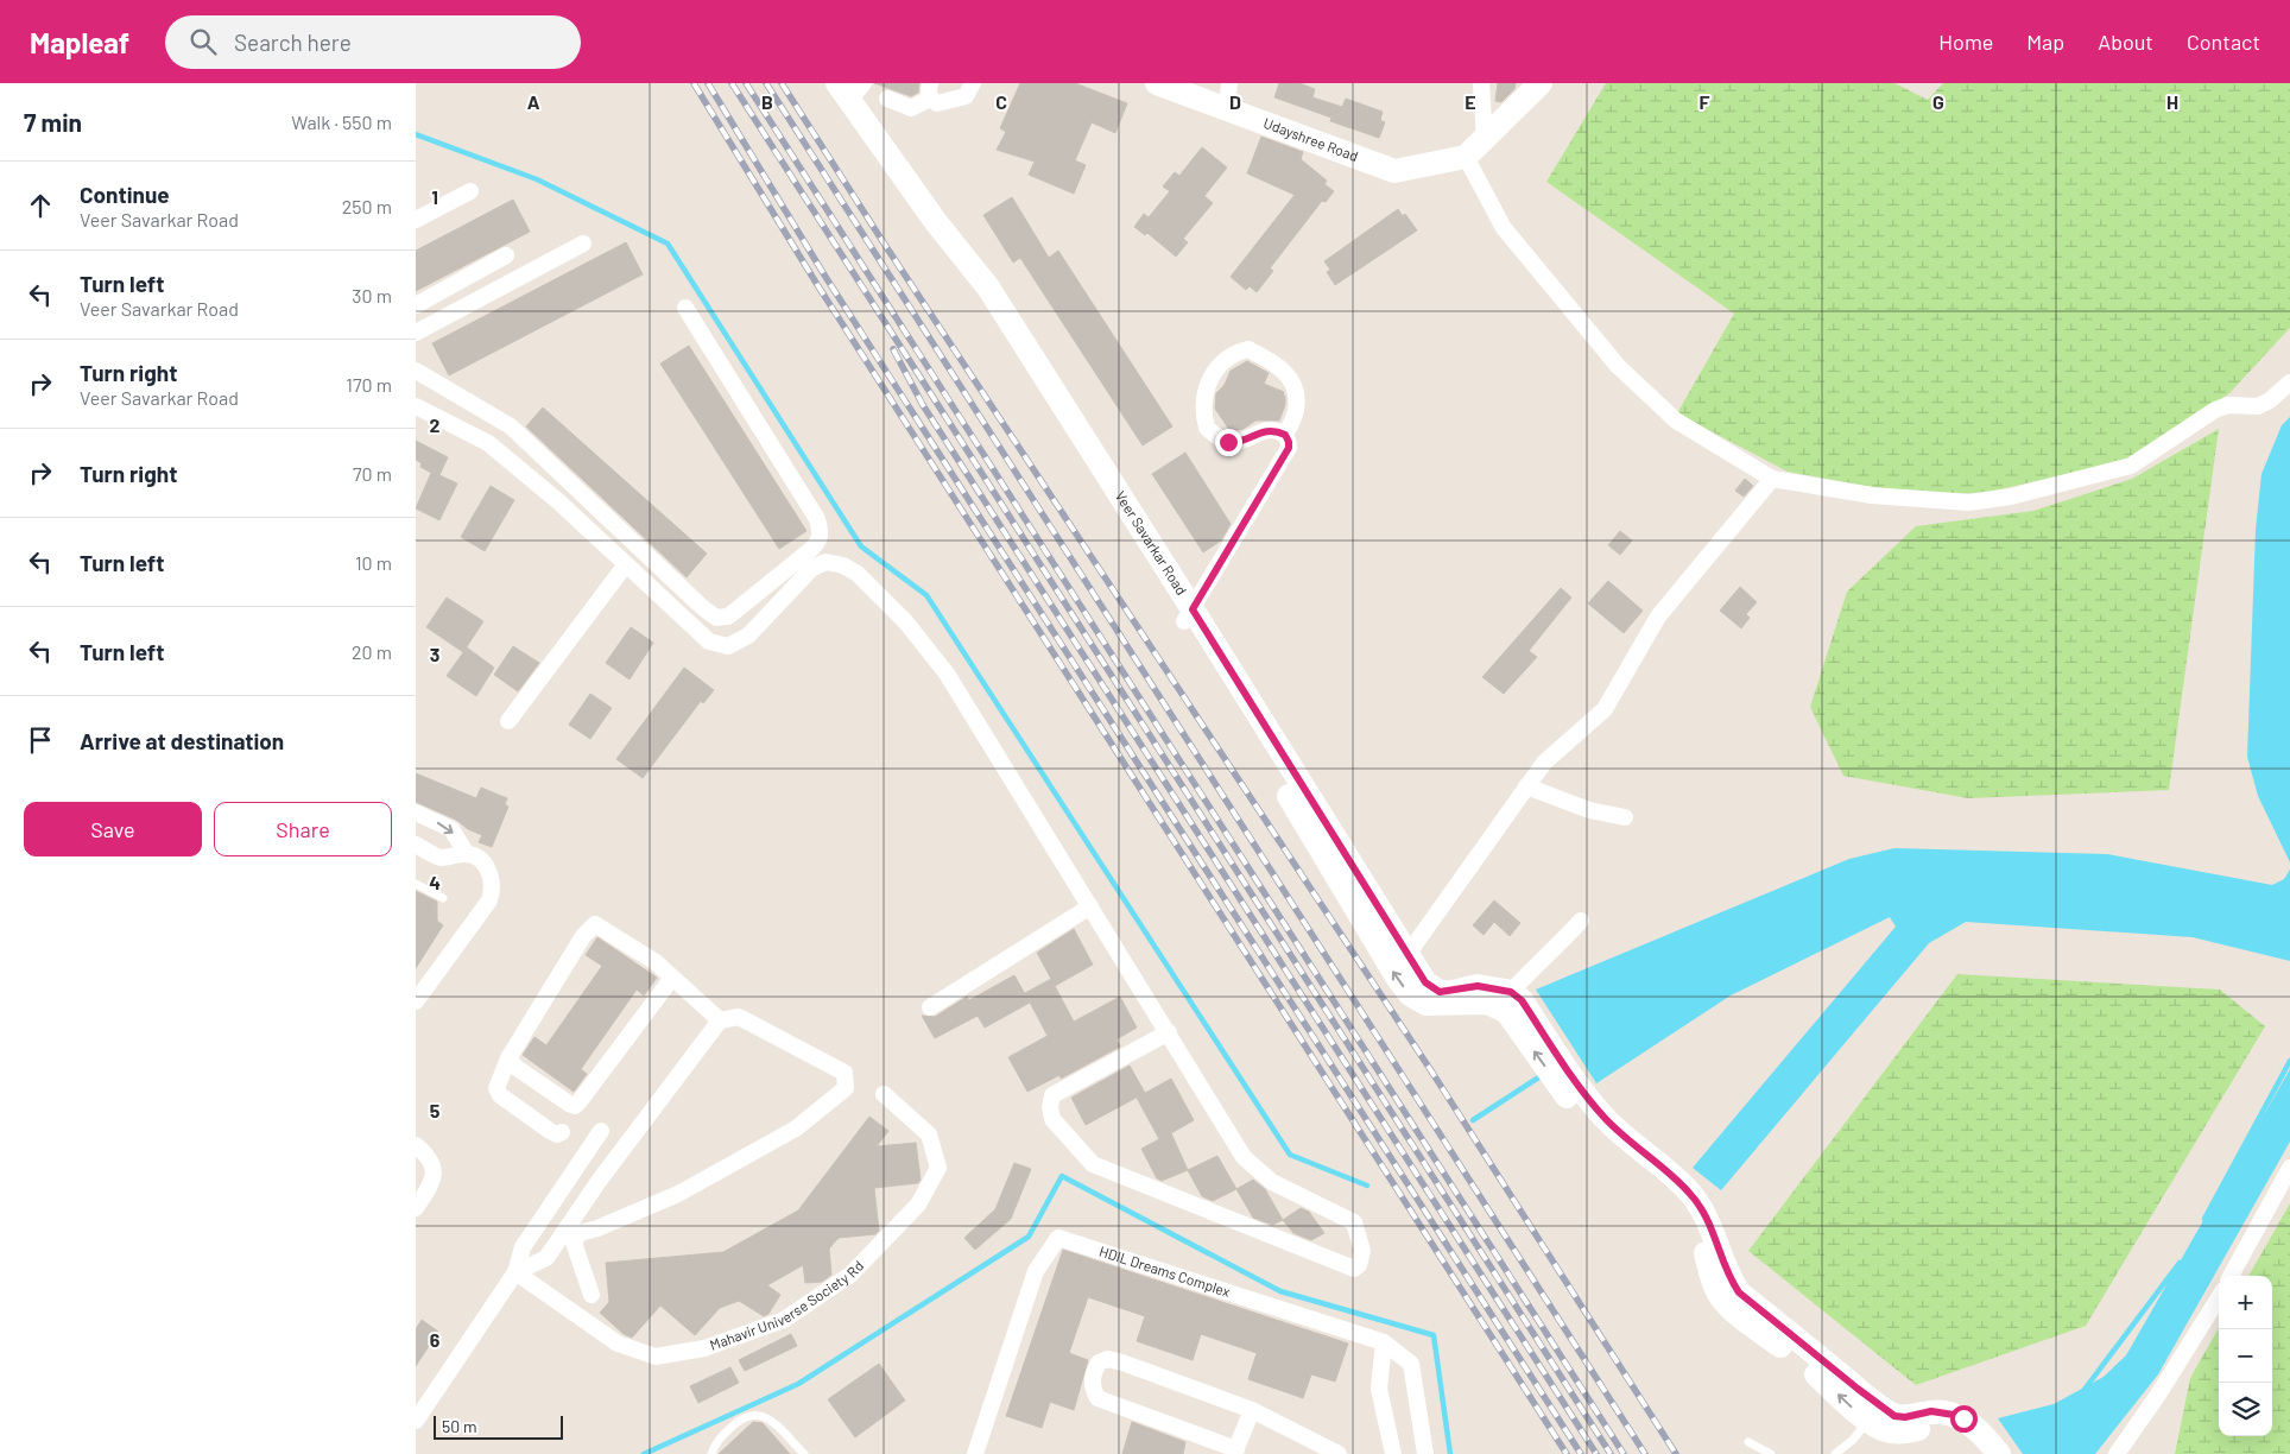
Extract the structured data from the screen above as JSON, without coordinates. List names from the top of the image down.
{
  "streets": {
    "street": [
      "Udayshree Road",
      "Veer Savarkar Road",
      "HDIL Dreams Complex",
      "Mahavir Universe Society Rd"
    ]
  },
  "scale_bar": "50 m",
  "page": {
    "header": "Mapleaf",
    "search": "Search here",
    "nav": [
      "Home",
      "Map",
      "About",
      "Contact"
    ],
    "heading": ["7 min", "Walk · 550 m"],
    "list": [
      ["Continue", "Veer Savarkar Road", "250 m"],
      ["Turn left", "Veer Savarkar Road", "30 m"],
      ["Turn right", "Veer Savarkar Road", "170 m"],
      ["Turn right", "70 m"],
      ["Turn left", "10 m"],
      ["Turn left", "20 m"],
      "Arrive at destination"
    ],
    "buttons": ["Save", "Share"],
    "map_buttons": ["+", "−"],
    "scale": "50 m"
  },
  "grid": {
    "columns": [
      "A",
      "B",
      "C",
      "D",
      "E",
      "F",
      "G",
      "H"
    ],
    "rows": [
      "1",
      "2",
      "3",
      "4",
      "5",
      "6"
    ]
  }
}
